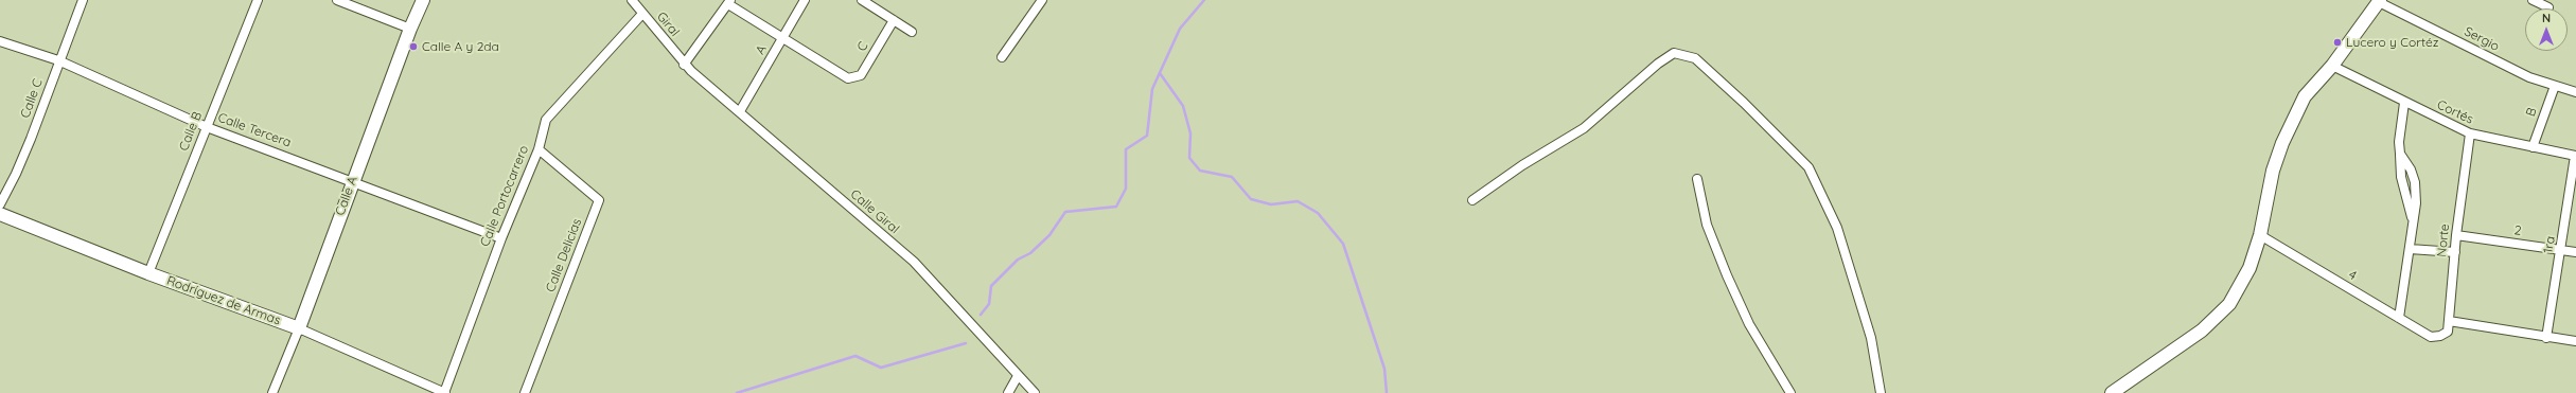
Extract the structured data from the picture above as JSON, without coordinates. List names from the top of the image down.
{
  "streets": {
    "street": [
      "Giral",
      "Sergio",
      "C",
      "A",
      "Calle C",
      "Cortés",
      "B",
      "Calle Tercera",
      "Calle B",
      "Calle A",
      "Calle Portocarrero",
      "Calle Giral",
      "2",
      "Norte",
      "1ra",
      "Calle Delicias",
      "4",
      "Rodríguez de Armas"
    ]
  },
  "crossings": [
    ["Giral", "Calle Portocarrero"],
    ["Giral", "Calle Giral"],
    ["Sergio", "B"],
    ["C", "A"],
    ["A", "Calle Giral"],
    ["Calle C", "Calle Tercera"],
    ["Cortés", "B"],
    ["Cortés", "Norte"],
    ["Cortés", "1ra"],
    ["Calle Tercera", "Calle B"],
    ["Calle Tercera", "Calle A"],
    ["Calle Tercera", "Calle Portocarrero"],
    ["Calle B", "Rodríguez de Armas"],
    ["Calle A", "Rodríguez de Armas"],
    ["Calle Portocarrero", "Calle Delicias"],
    ["Calle Portocarrero", "Rodríguez de Armas"],
    ["2", "Norte"],
    ["2", "1ra"],
    ["Norte", "4"]
  ],
  "places": ["Lucero y Cortéz", "Calle A y 2da"],
  "north": "top"
}
